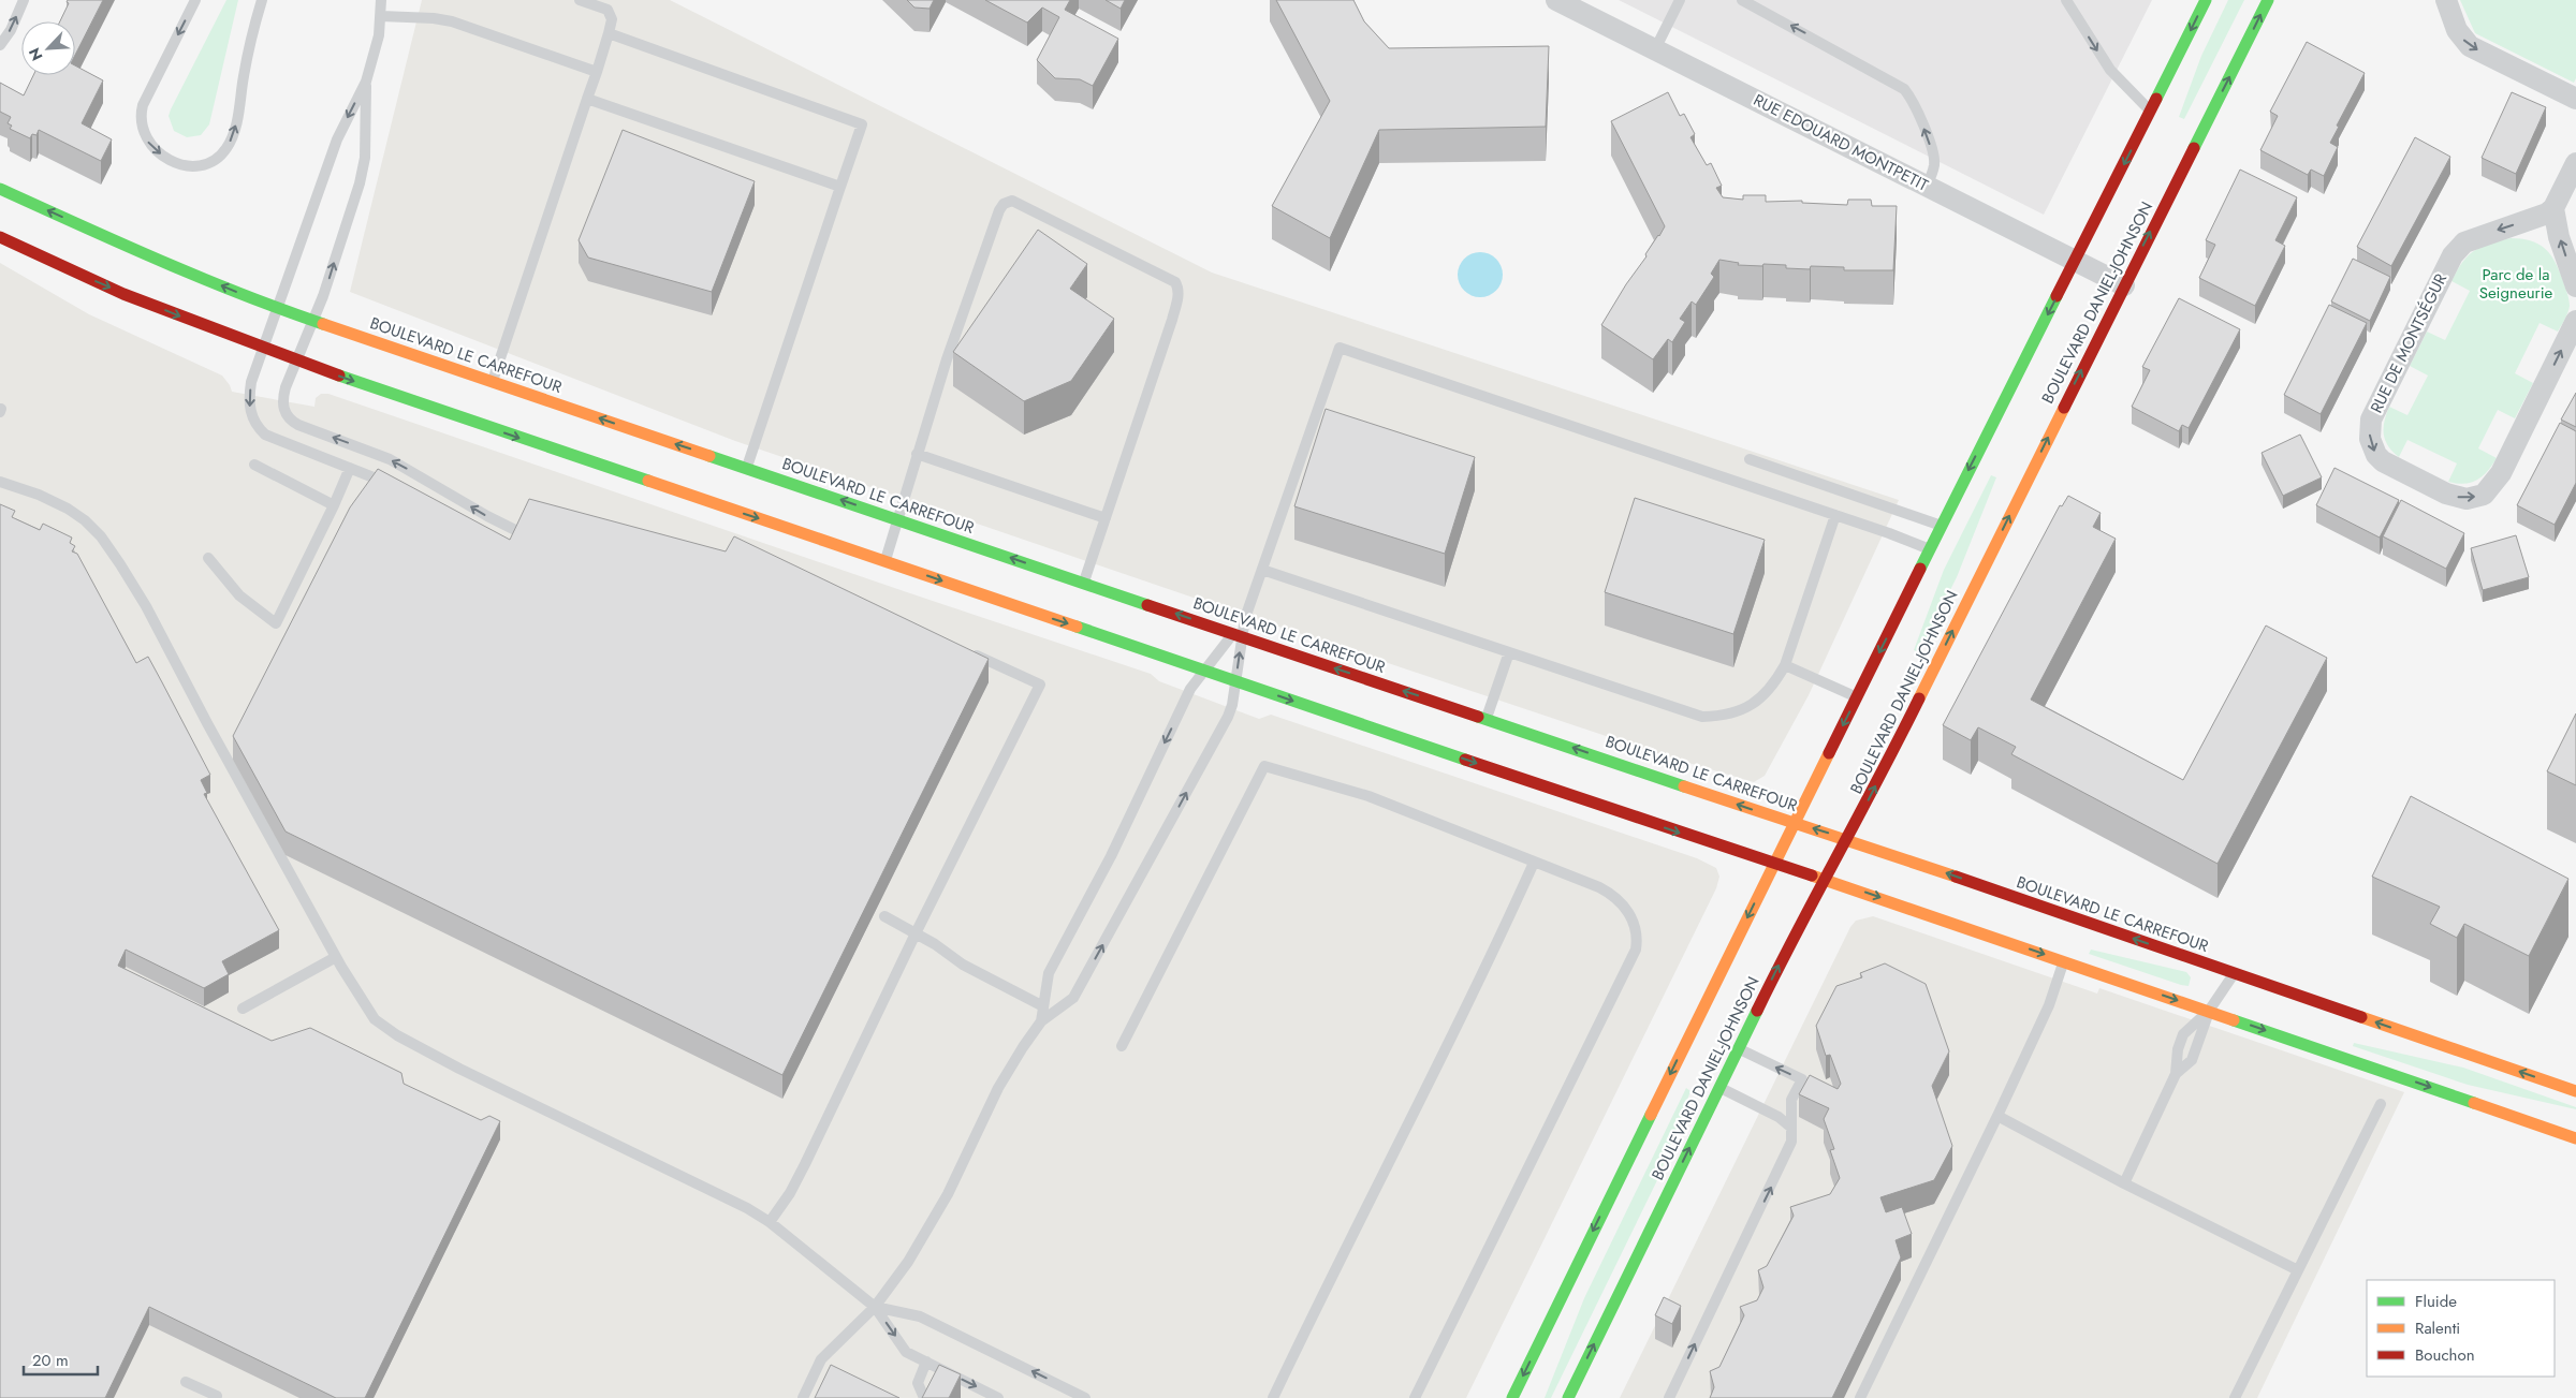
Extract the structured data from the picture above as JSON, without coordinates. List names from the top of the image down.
{
  "streets": {
    "street": [
      "RUE EDOUARD MONTPETIT",
      "BOULEVARD DANIEL-JOHNSON",
      "RUE DE MONTSÉGUR",
      "BOULEVARD LE CARREFOUR"
    ]
  },
  "crossings": [
    ["RUE EDOUARD MONTPETIT", "BOULEVARD DANIEL-JOHNSON"],
    ["BOULEVARD DANIEL-JOHNSON", "BOULEVARD LE CARREFOUR"]
  ],
  "parks": ["Parc de la Seigneurie"],
  "legend": ["Fluide", "Ralenti", "Bouchon"],
  "scale_bar": "20 m",
  "north": "bottom left"
}
